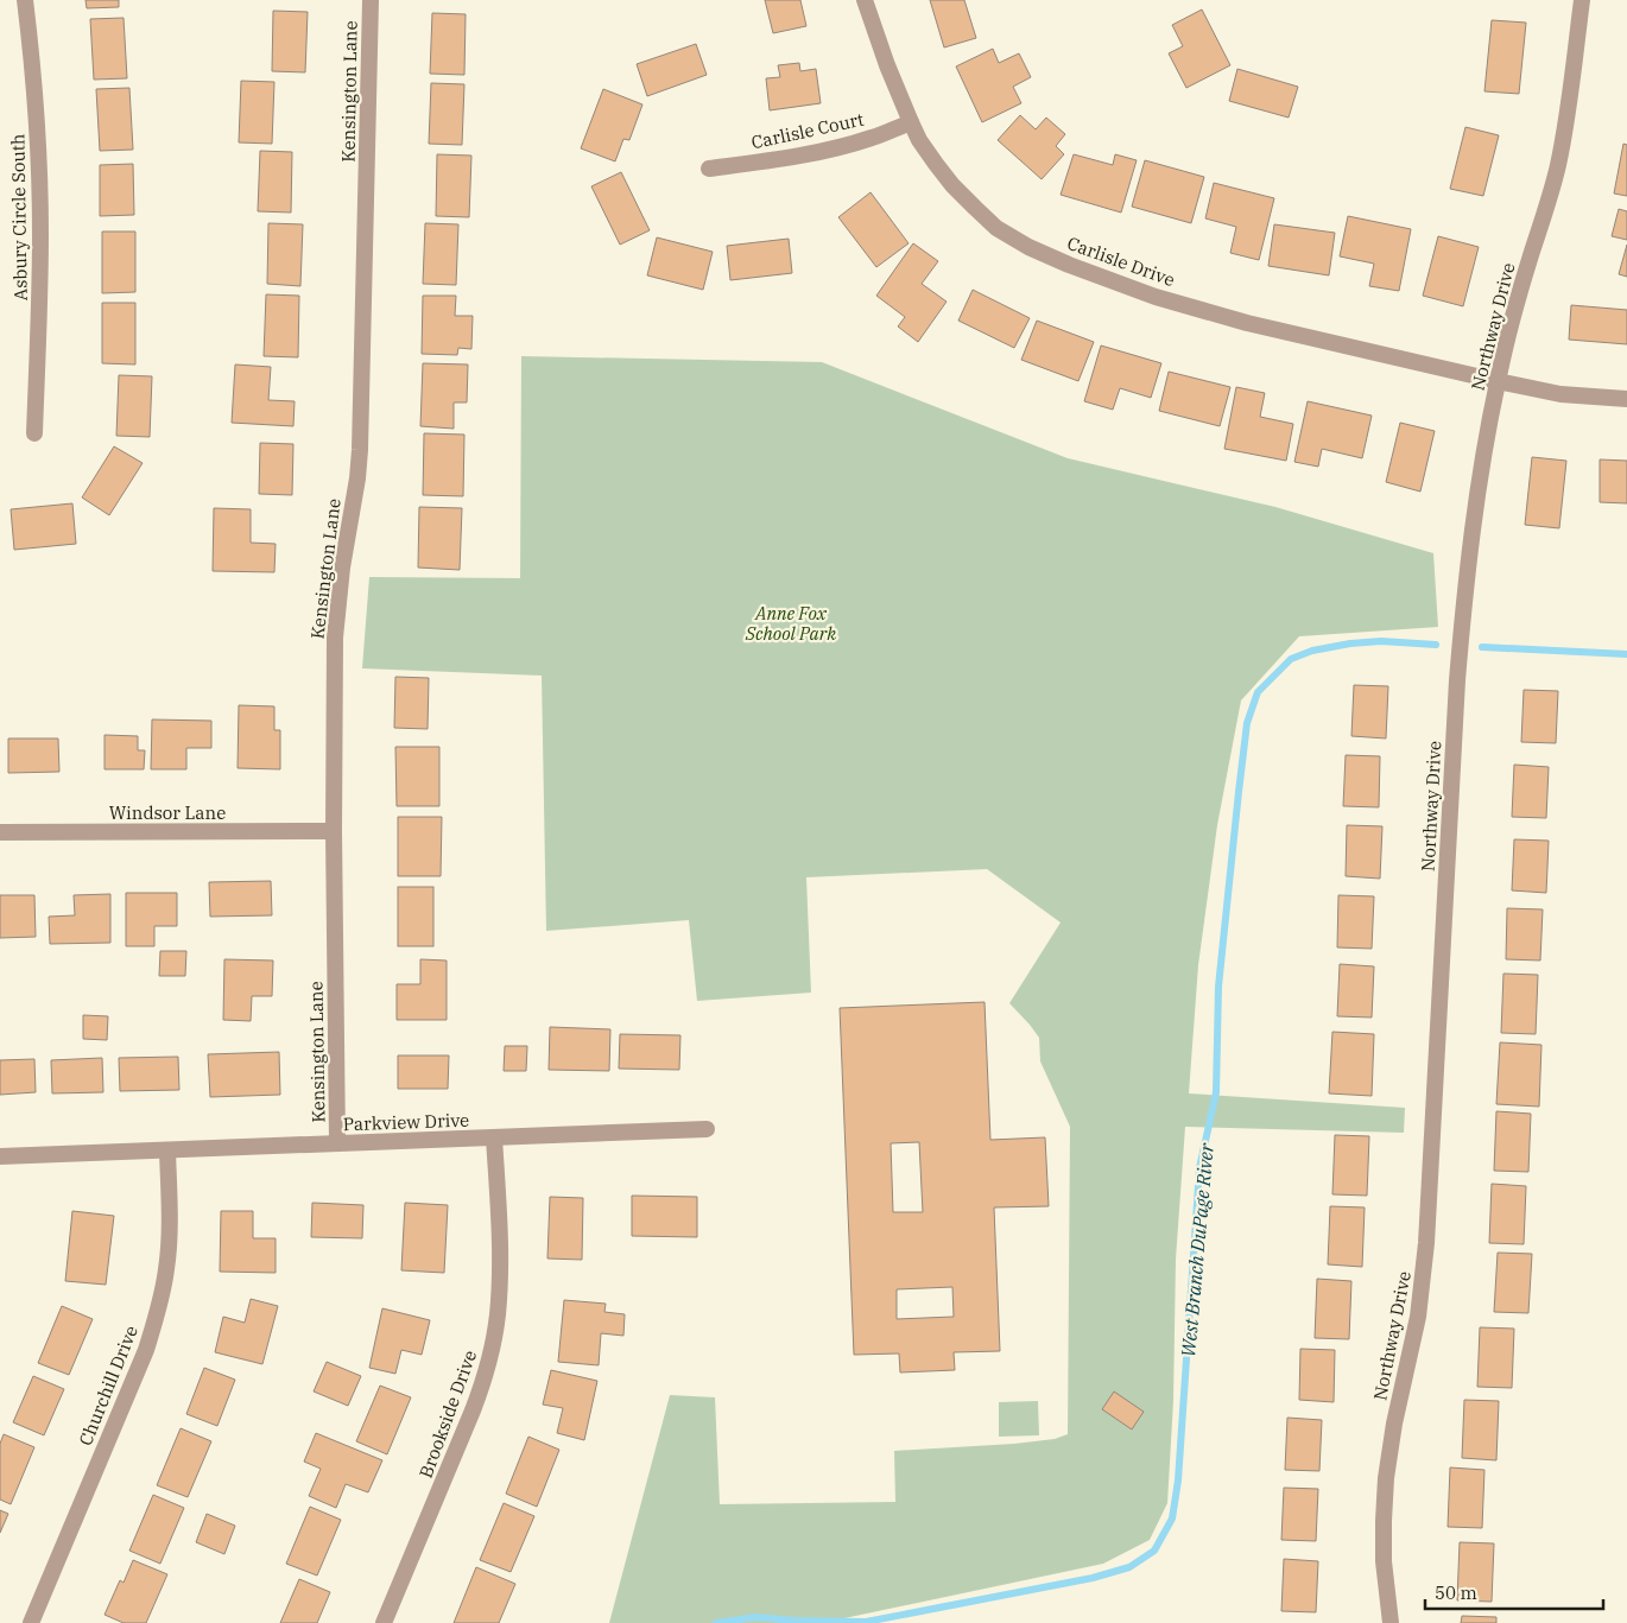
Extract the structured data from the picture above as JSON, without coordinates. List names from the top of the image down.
{
  "streets": {
    "street": [
      "Kensington Lane",
      "Carlisle Court",
      "Asbury Circle South",
      "Carlisle Drive",
      "Northway Drive",
      "Windsor Lane",
      "Parkview Drive",
      "Churchill Drive",
      "Brookside Drive"
    ]
  },
  "crossings": [
    ["Kensington Lane", "Windsor Lane"],
    ["Kensington Lane", "Parkview Drive"],
    ["Carlisle Court", "Carlisle Drive"],
    ["Carlisle Drive", "Northway Drive"],
    ["Parkview Drive", "Churchill Drive"],
    ["Parkview Drive", "Brookside Drive"]
  ],
  "water": ["West Branch DuPage River"],
  "parks": ["Anne Fox School Park"],
  "scale_bar": "50 m"
}
